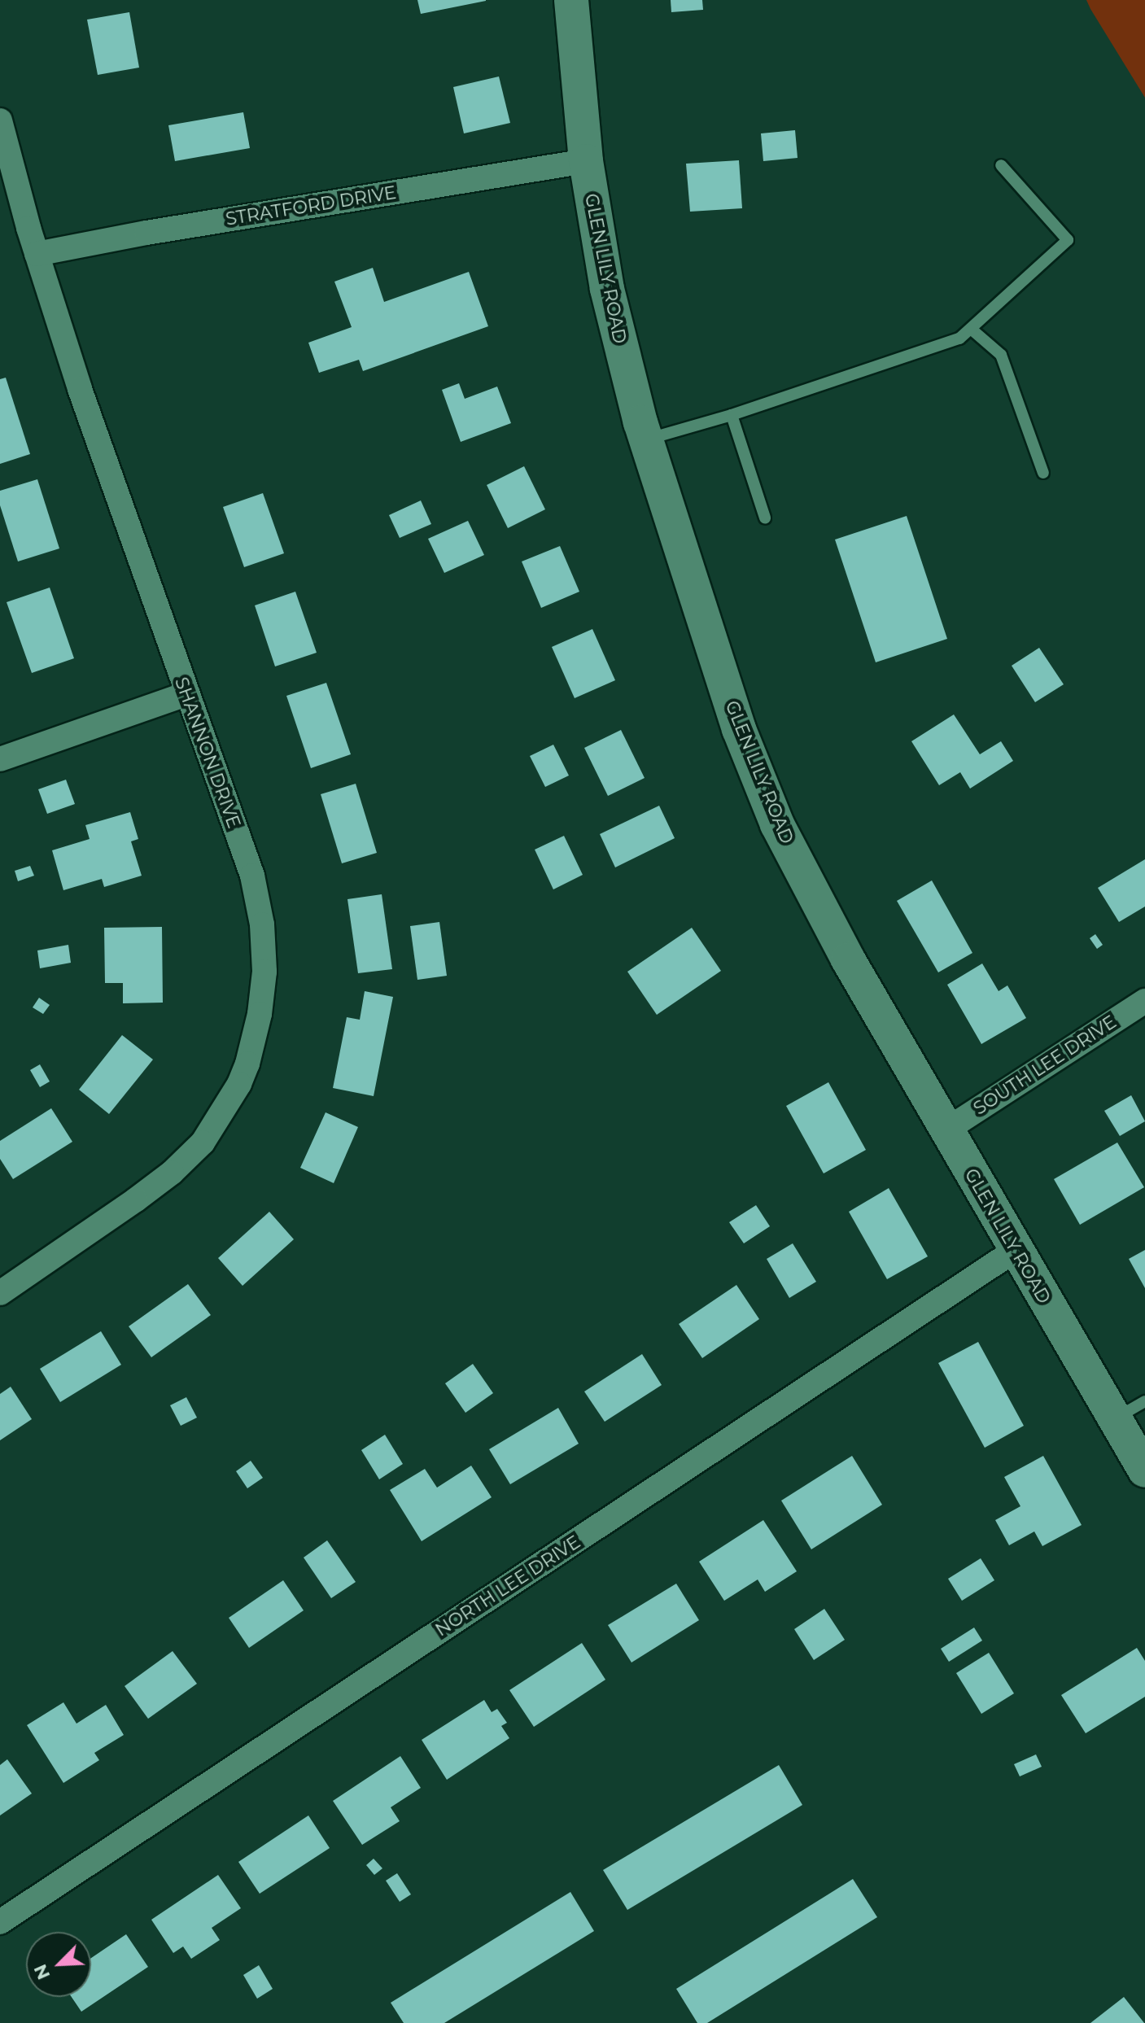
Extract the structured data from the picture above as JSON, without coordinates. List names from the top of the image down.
{
  "streets": {
    "street": [
      "STRATFORD DRIVE",
      "GLEN LILY ROAD",
      "SHANNON DRIVE",
      "SOUTH LEE DRIVE",
      "NORTH LEE DRIVE"
    ]
  },
  "crossings": [
    ["STRATFORD DRIVE", "GLEN LILY ROAD"],
    ["STRATFORD DRIVE", "SHANNON DRIVE"],
    ["GLEN LILY ROAD", "SOUTH LEE DRIVE"],
    ["GLEN LILY ROAD", "NORTH LEE DRIVE"]
  ],
  "north": "bottom left"
}
